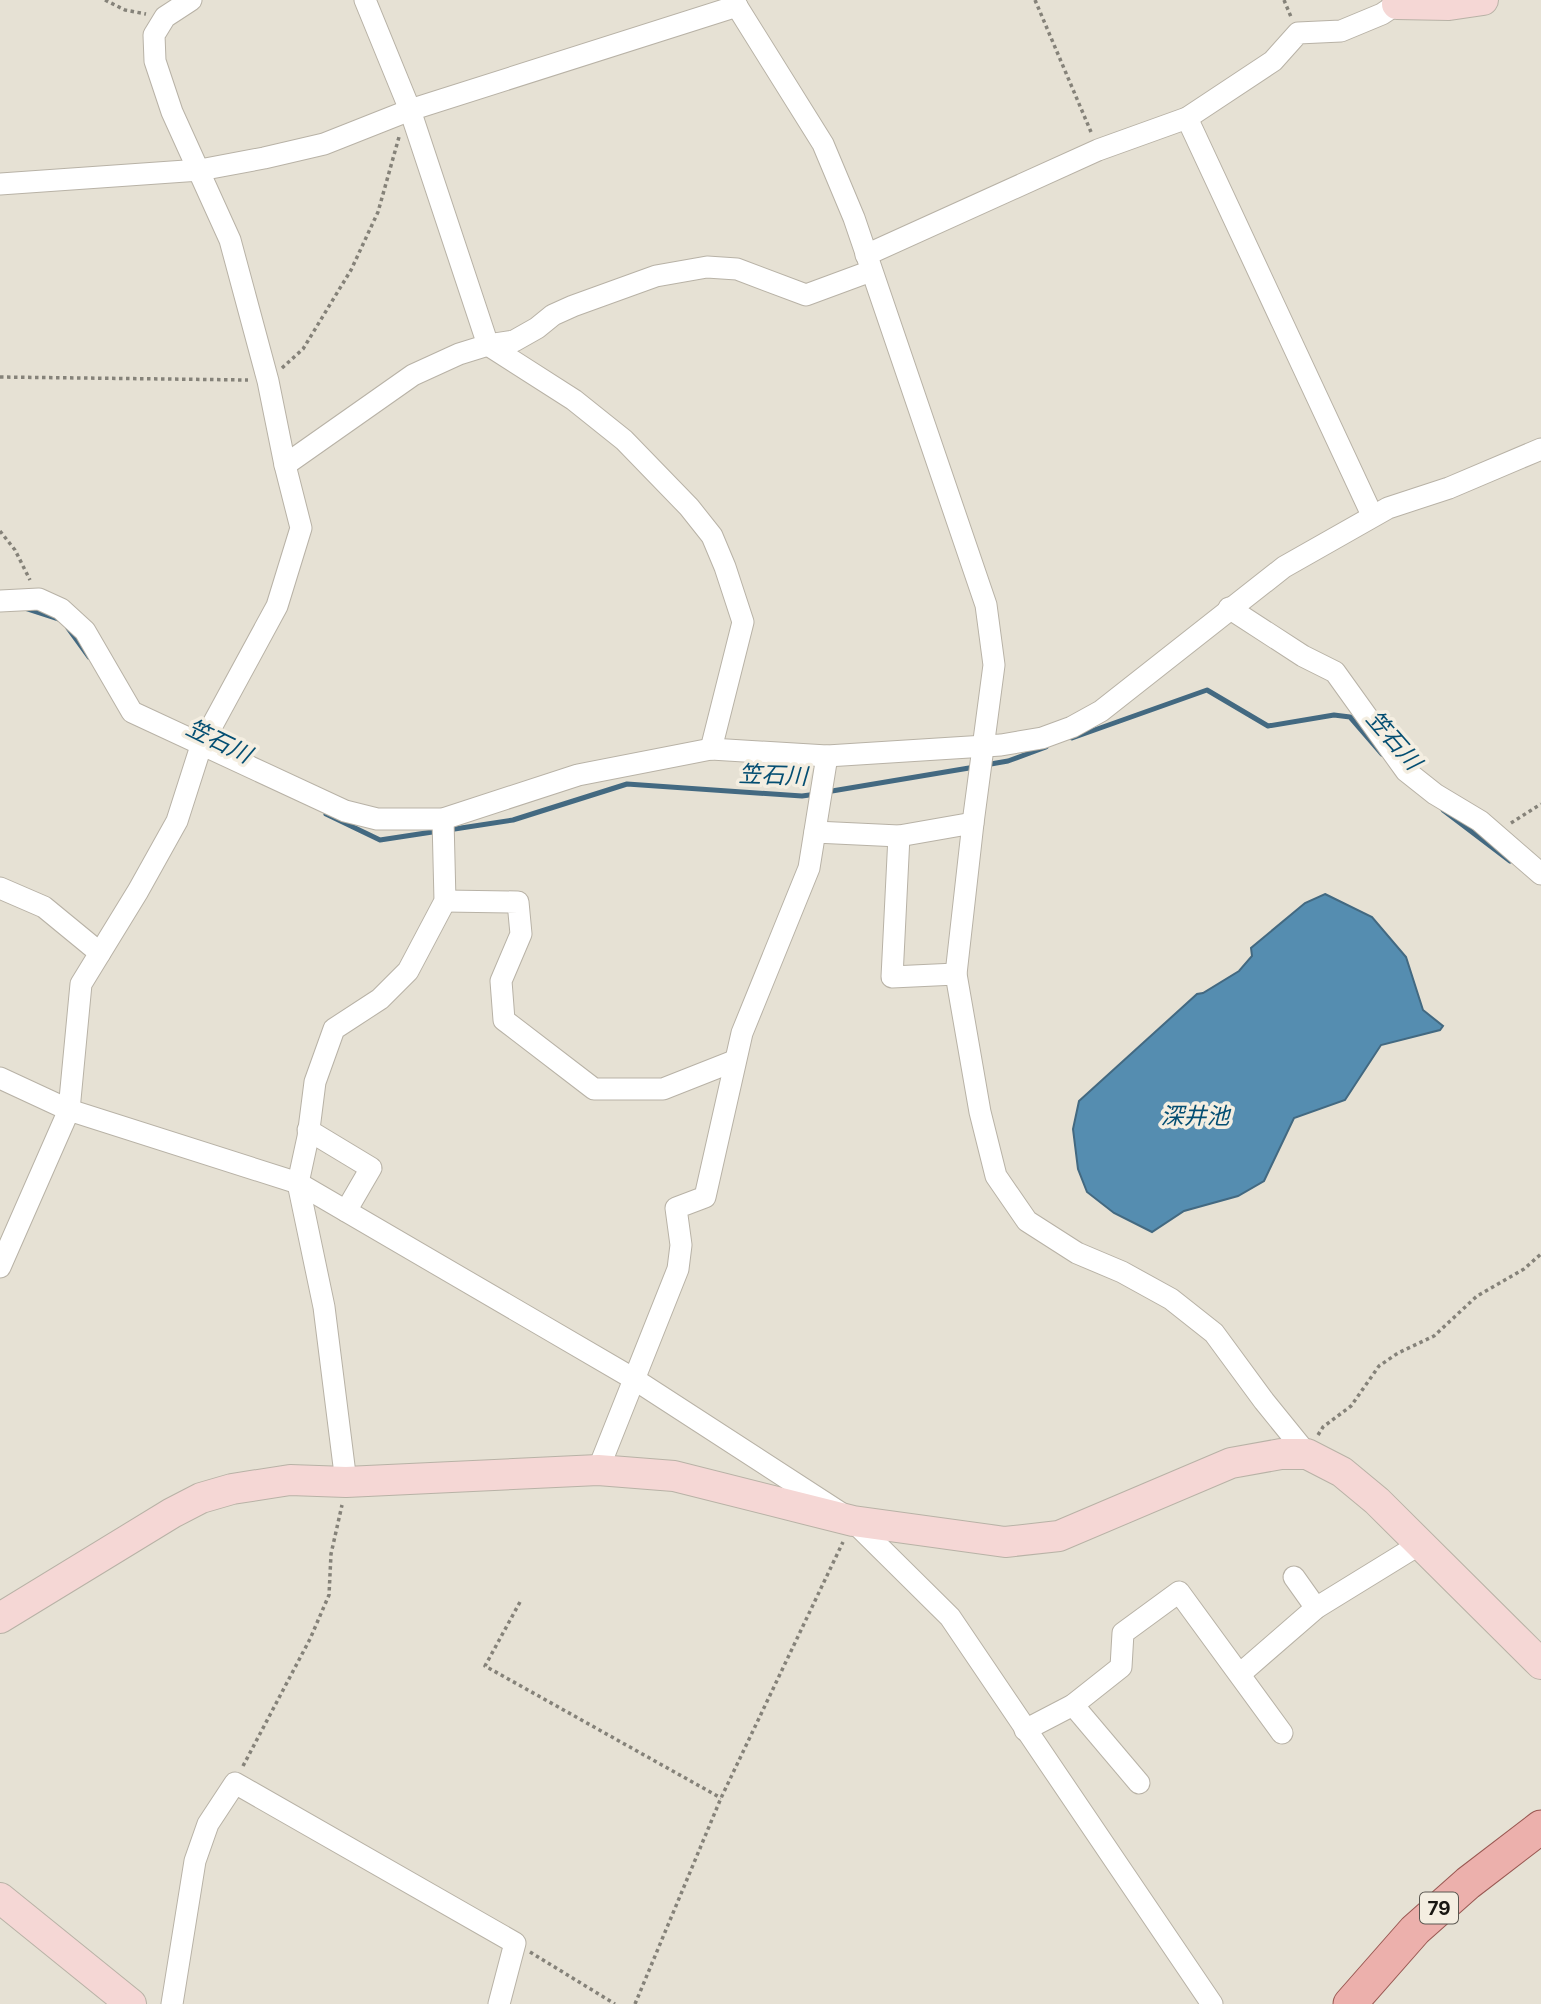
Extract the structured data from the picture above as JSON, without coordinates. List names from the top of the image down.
{
  "streets": {
    "main road": ["79"]
  },
  "water": ["笠石川", "深井池"]
}
